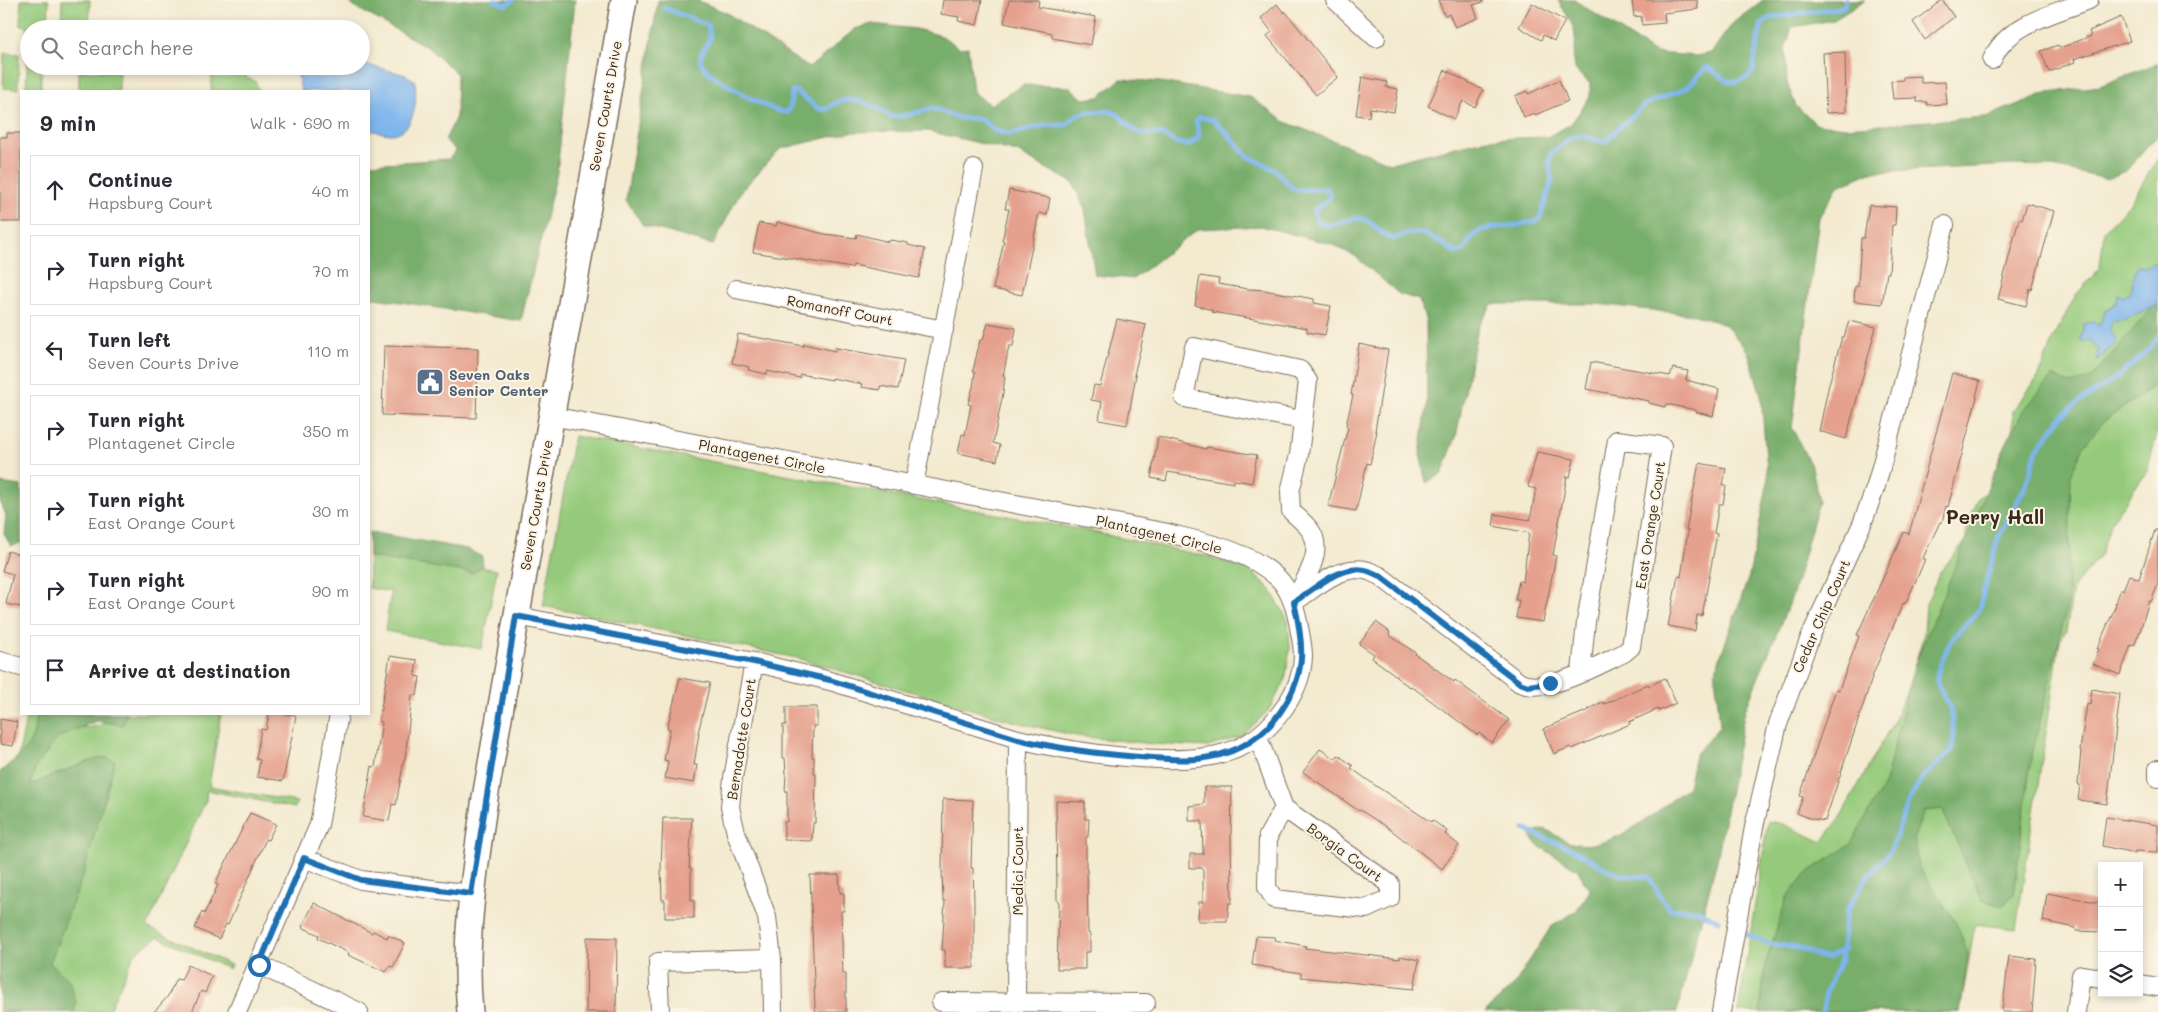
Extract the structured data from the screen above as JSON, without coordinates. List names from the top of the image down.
{
  "streets": {
    "street": [
      "Seven Courts Drive",
      "Romanoff Court",
      "Plantagenet Circle",
      "East Orange Court",
      "Cedar Chip Court",
      "Bernadotte Court",
      "Borgia Court",
      "Medici Court"
    ]
  },
  "crossings": [
    ["Seven Courts Drive", "Plantagenet Circle"],
    ["Plantagenet Circle", "East Orange Court"],
    ["Plantagenet Circle", "Bernadotte Court"],
    ["Plantagenet Circle", "Medici Court"]
  ],
  "districts": ["Perry Hall"],
  "places": {
    "public building": ["Seven Oaks Senior Center"]
  },
  "page": {
    "search": "Search here",
    "heading": ["9 min", "Walk · 690 m"],
    "list": [
      ["Continue", "Hapsburg Court", "40 m"],
      ["Turn right", "Hapsburg Court", "70 m"],
      ["Turn left", "Seven Courts Drive", "110 m"],
      ["Turn right", "Plantagenet Circle", "350 m"],
      ["Turn right", "East Orange Court", "30 m"],
      ["Turn right", "East Orange Court", "90 m"],
      "Arrive at destination"
    ],
    "map_buttons": ["+", "−"]
  }
}
